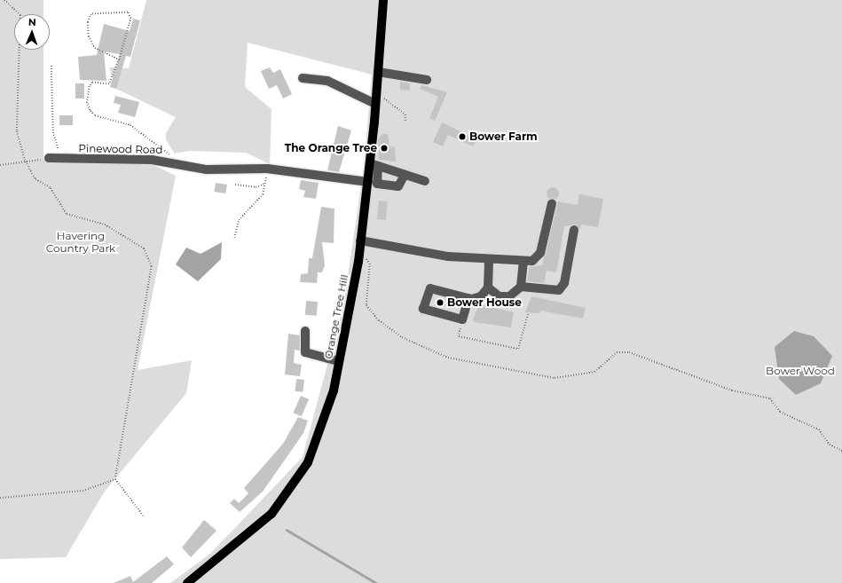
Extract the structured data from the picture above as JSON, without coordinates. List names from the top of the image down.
{
  "streets": {
    "main road": ["Orange Tree Hill"],
    "street": ["Pinewood Road"]
  },
  "crossings": [
    ["Pinewood Road", "Orange Tree Hill"]
  ],
  "parks": ["Havering Country Park", "Bower Wood"],
  "places": ["Bower Farm", "The Orange Tree", "Bower House"],
  "north": "top"
}
